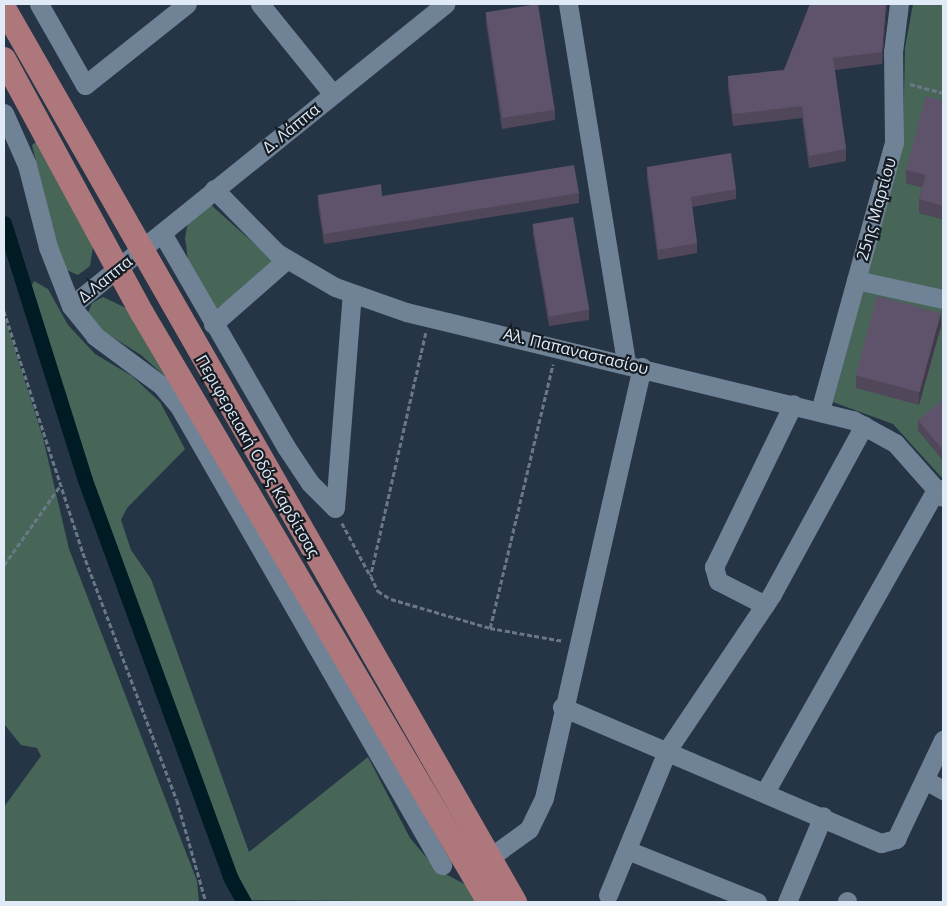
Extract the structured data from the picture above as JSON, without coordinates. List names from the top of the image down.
{
  "streets": {
    "main road": ["Περιφερειακή Οδός Καρδίτσας"],
    "street": [
      "Δ. Λάππα",
      "25ης Μαρτίου",
      "Δ.Λαππα",
      "Αλ. Παπαναστασίου"
    ]
  },
  "crossings": [
    ["Δ. Λάππα", "Δ.Λαππα"],
    ["Δ. Λάππα", "Αλ. Παπαναστασίου"],
    ["Δ. Λάππα", "Περιφερειακή Οδός Καρδίτσας"],
    ["25ης Μαρτίου", "Αλ. Παπαναστασίου"],
    ["Δ.Λαππα", "Περιφερειακή Οδός Καρδίτσας"]
  ]
}
